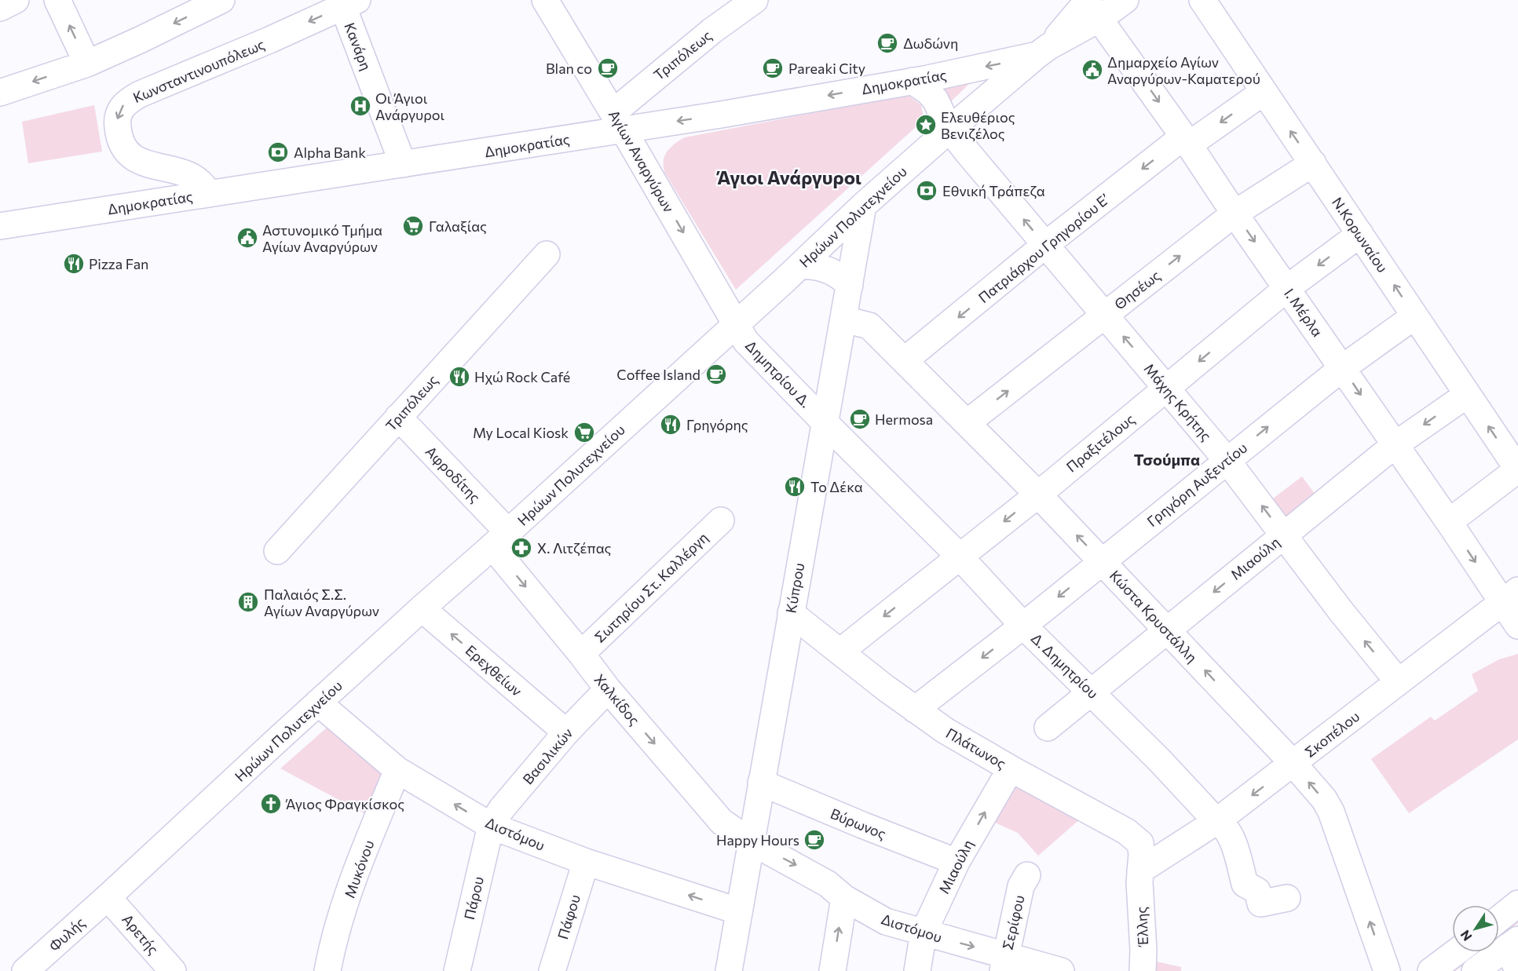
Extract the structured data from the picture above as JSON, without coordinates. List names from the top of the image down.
{
  "streets": {
    "street": [
      "Κανάρη",
      "Τριπόλεως",
      "Κωνσταντινουπόλεως",
      "Δημοκρατίας",
      "Αγίων Αναργύρων",
      "Ηρώων Πολυτεχνείου",
      "Ν.Κορωναίου",
      "Πατριάρχου Γρηγορίου Ε’",
      "Θησέως",
      "Ι. Μέρλα",
      "Δημητρίου Δ.",
      "Μάχης Κρήτης",
      "Πραξιτέλους",
      "Αφροδίτης",
      "Γρηγόρη Αυξεντίου",
      "Μιαούλη",
      "Σωτηρίου Στ. Καλλέργη",
      "Κύπρου",
      "Κώστα Κρυστάλλη",
      "Δ. Δημητρίου",
      "Ερεχθείων",
      "Χαλκίδος",
      "Σκοπέλου",
      "Πλάτωνος",
      "Βασιλικών",
      "Βύρωνος",
      "Διστόμου",
      "Μυκόνου",
      "Πάρου",
      "Πάφου",
      "Σερίφου",
      "Έλλης",
      "Φυλής",
      "Αρετής"
    ]
  },
  "crossings": [
    ["Κανάρη", "Κωνσταντινουπόλεως"],
    ["Κανάρη", "Δημοκρατίας"],
    ["Τριπόλεως", "Δημοκρατίας"],
    ["Τριπόλεως", "Αγίων Αναργύρων"],
    ["Τριπόλεως", "Αφροδίτης"],
    ["Κωνσταντινουπόλεως", "Δημοκρατίας"],
    ["Δημοκρατίας", "Αγίων Αναργύρων"],
    ["Δημοκρατίας", "Ηρώων Πολυτεχνείου"],
    ["Δημοκρατίας", "Ι. Μέρλα"],
    ["Δημοκρατίας", "Μάχης Κρήτης"],
    ["Αγίων Αναργύρων", "Ηρώων Πολυτεχνείου"],
    ["Αγίων Αναργύρων", "Δημητρίου Δ."],
    ["Ηρώων Πολυτεχνείου", "Δημητρίου Δ."],
    ["Ηρώων Πολυτεχνείου", "Μάχης Κρήτης"],
    ["Ηρώων Πολυτεχνείου", "Αφροδίτης"],
    ["Ηρώων Πολυτεχνείου", "Κύπρου"],
    ["Ηρώων Πολυτεχνείου", "Ερεχθείων"],
    ["Ηρώων Πολυτεχνείου", "Χαλκίδος"],
    ["Ηρώων Πολυτεχνείου", "Διστόμου"],
    ["Ηρώων Πολυτεχνείου", "Φυλής"],
    ["Ηρώων Πολυτεχνείου", "Αρετής"],
    ["Ν.Κορωναίου", "Πατριάρχου Γρηγορίου Ε’"],
    ["Ν.Κορωναίου", "Θησέως"],
    ["Ν.Κορωναίου", "Πραξιτέλους"],
    ["Ν.Κορωναίου", "Γρηγόρη Αυξεντίου"],
    ["Ν.Κορωναίου", "Μιαούλη"],
    ["Πατριάρχου Γρηγορίου Ε’", "Ι. Μέρλα"],
    ["Πατριάρχου Γρηγορίου Ε’", "Μάχης Κρήτης"],
    ["Πατριάρχου Γρηγορίου Ε’", "Κώστα Κρυστάλλη"],
    ["Θησέως", "Ι. Μέρλα"],
    ["Θησέως", "Μάχης Κρήτης"],
    ["Θησέως", "Κώστα Κρυστάλλη"],
    ["Ι. Μέρλα", "Πραξιτέλους"],
    ["Ι. Μέρλα", "Γρηγόρη Αυξεντίου"],
    ["Ι. Μέρλα", "Μιαούλη"],
    ["Ι. Μέρλα", "Σκοπέλου"],
    ["Δημητρίου Δ.", "Κύπρου"],
    ["Δημητρίου Δ.", "Δ. Δημητρίου"],
    ["Μάχης Κρήτης", "Πραξιτέλους"],
    ["Μάχης Κρήτης", "Γρηγόρη Αυξεντίου"],
    ["Μάχης Κρήτης", "Μιαούλη"],
    ["Μάχης Κρήτης", "Σκοπέλου"],
    ["Πραξιτέλους", "Κώστα Κρυστάλλη"],
    ["Πραξιτέλους", "Δ. Δημητρίου"],
    ["Πραξιτέλους", "Πλάτωνος"],
    ["Αφροδίτης", "Χαλκίδος"],
    ["Γρηγόρη Αυξεντίου", "Κώστα Κρυστάλλη"],
    ["Γρηγόρη Αυξεντίου", "Δ. Δημητρίου"],
    ["Γρηγόρη Αυξεντίου", "Πλάτωνος"],
    ["Μιαούλη", "Κώστα Κρυστάλλη"],
    ["Μιαούλη", "Δ. Δημητρίου"],
    ["Μιαούλη", "Πλάτωνος"],
    ["Μιαούλη", "Βύρωνος"],
    ["Μιαούλη", "Διστόμου"],
    ["Σωτηρίου Στ. Καλλέργη", "Χαλκίδος"],
    ["Κύπρου", "Κώστα Κρυστάλλη"],
    ["Κύπρου", "Δ. Δημητρίου"],
    ["Κύπρου", "Χαλκίδος"],
    ["Κύπρου", "Πλάτωνος"],
    ["Κύπρου", "Βύρωνος"],
    ["Κύπρου", "Διστόμου"],
    ["Κώστα Κρυστάλλη", "Σκοπέλου"],
    ["Δ. Δημητρίου", "Σκοπέλου"],
    ["Ερεχθείων", "Βασιλικών"],
    ["Χαλκίδος", "Βασιλικών"],
    ["Χαλκίδος", "Διστόμου"],
    ["Σκοπέλου", "Πλάτωνος"],
    ["Σκοπέλου", "Έλλης"],
    ["Πλάτωνος", "Έλλης"],
    ["Βασιλικών", "Διστόμου"],
    ["Βασιλικών", "Πάρου"],
    ["Διστόμου", "Μυκόνου"],
    ["Διστόμου", "Πάρου"],
    ["Διστόμου", "Πάφου"],
    ["Διστόμου", "Σερίφου"],
    ["Φυλής", "Αρετής"]
  ],
  "one_way": [
    "Δημοκρατίας",
    "Αγίων Αναργύρων",
    "Ν.Κορωναίου",
    "Πατριάρχου Γρηγορίου Ε’",
    "Θησέως",
    "Ι. Μέρλα",
    "Μάχης Κρήτης",
    "Πραξιτέλους",
    "Κώστα Κρυστάλλη",
    "Ερεχθείων",
    "Χαλκίδος"
  ],
  "districts": ["Άγιοι Ανάργυροι", "Τσούμπα"],
  "places": {
    "cafe": [
      "Δωδώνη",
      "Blan co",
      "Pareaki City",
      "Coffee Island",
      "Hermosa",
      "Happy Hours"
    ],
    "public building": ["Δημαρχείο Αγίων Αναργύρων-Καματερού", "Αστυνομικό Τμήμα Αγίων Αναργύρων"],
    "hospital": ["Οι Άγιοι Ανάργυροι"],
    "place": ["Ελευθέριος Βενιζέλος"],
    "bank": ["Alpha Bank", "Εθνική Τράπεζα"],
    "supermarket": ["Γαλαξίας", "My Local Kiosk"],
    "restaurant": [
      "Pizza Fan",
      "Ηχώ Rock Café",
      "Γρηγόρης",
      "Το Δέκα"
    ],
    "pharmacy": ["Χ. Λιτζέπας"],
    "building": ["Παλαιός Σ.Σ. Αγίων Αναργύρων"],
    "church": ["Άγιος Φραγκίσκος"]
  },
  "north": "bottom left"
}
